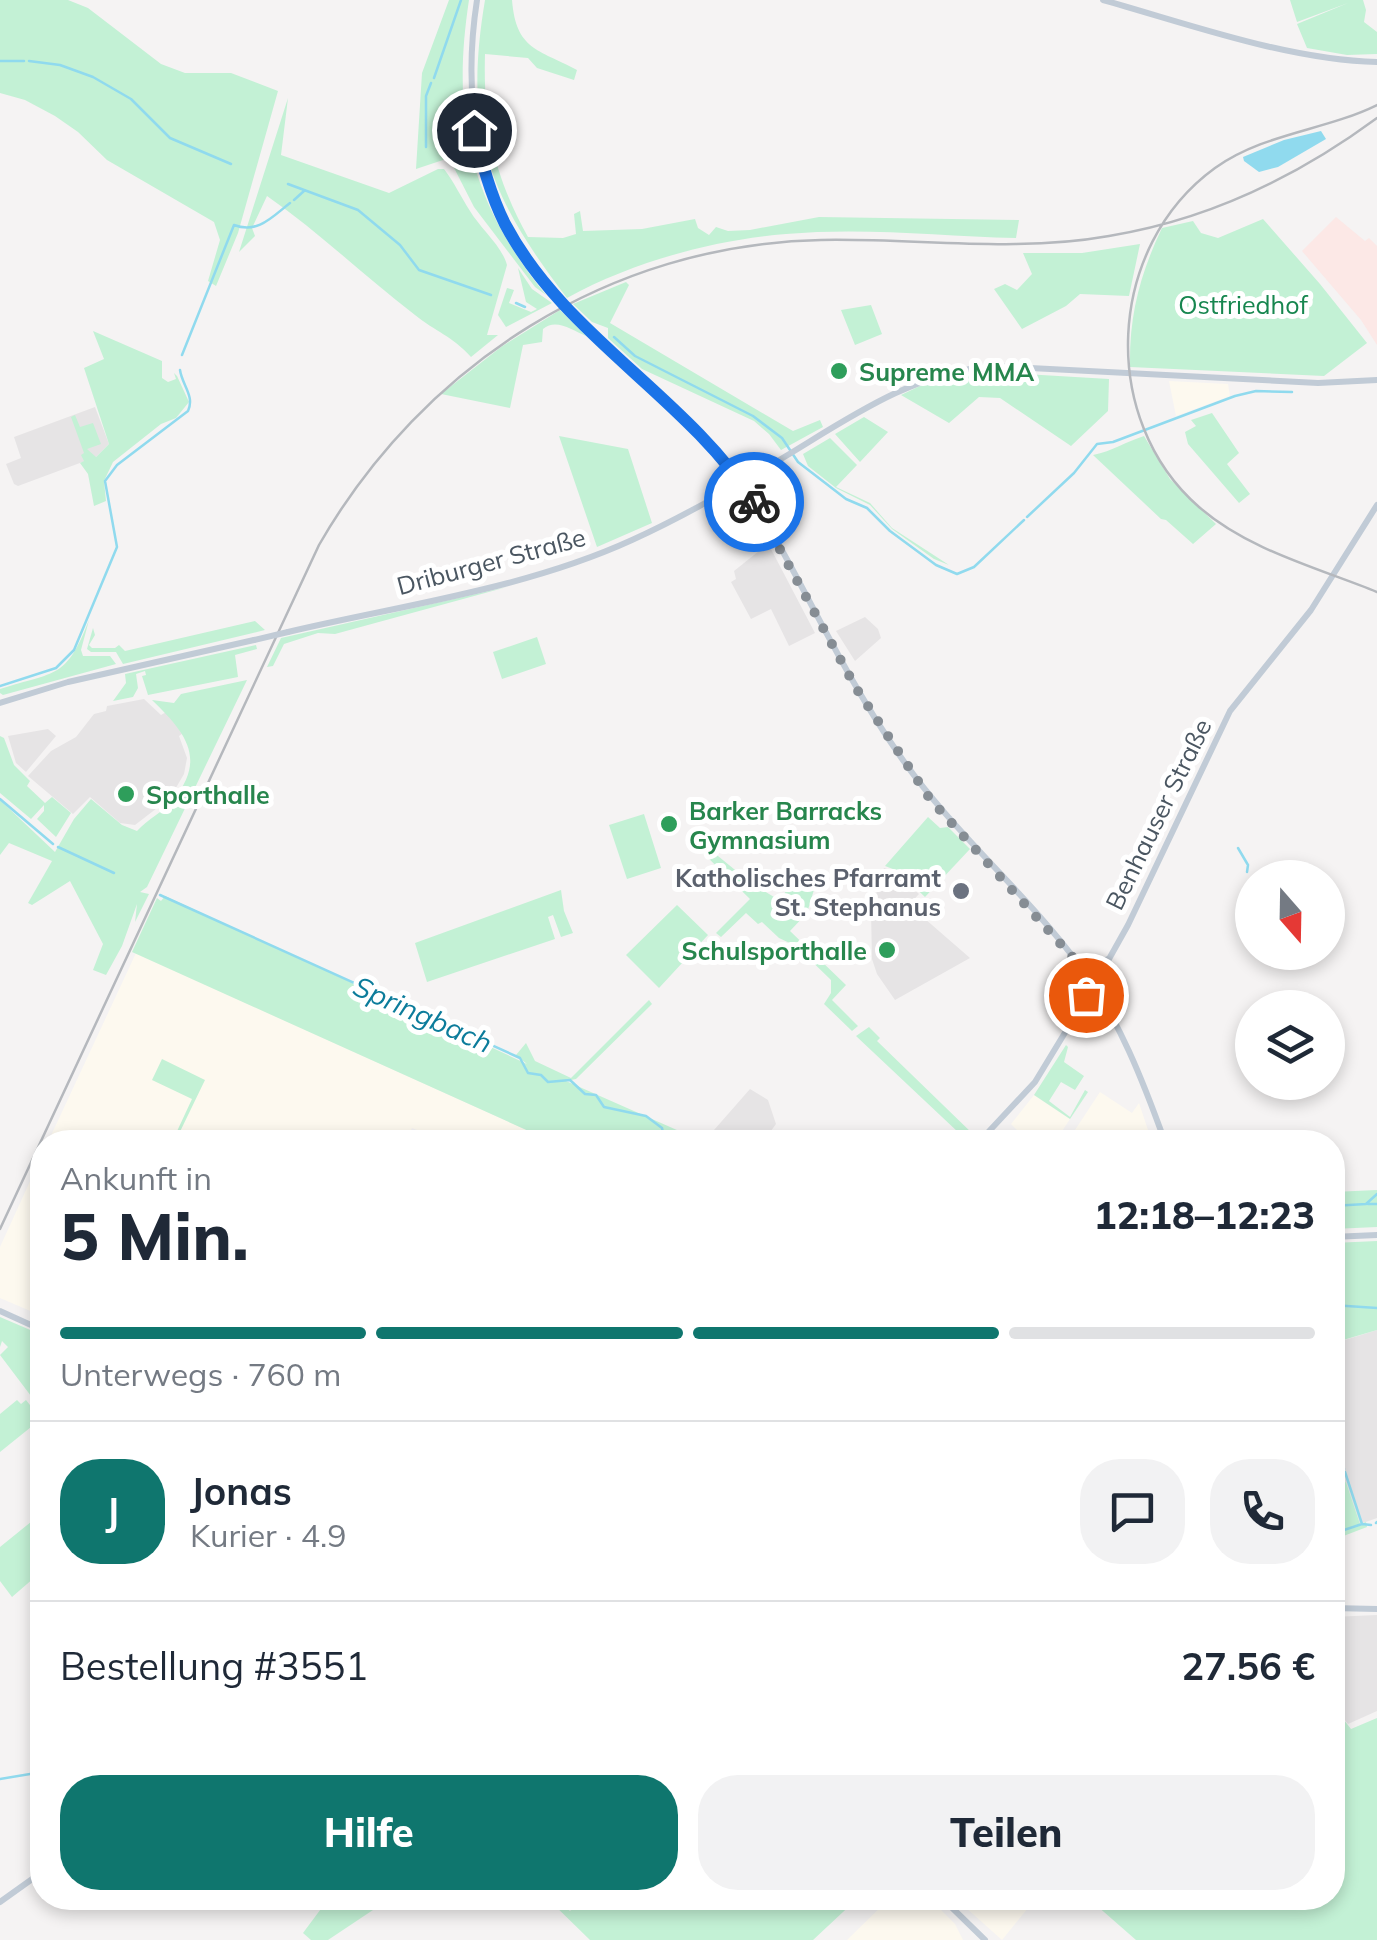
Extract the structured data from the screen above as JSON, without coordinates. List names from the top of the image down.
{
  "streets": {
    "main road": ["Driburger Straße", "Benhauser Straße"]
  },
  "water": ["Springbach"],
  "parks": ["Ostfriedhof"],
  "places": [
    "Supreme MMA",
    "Sporthalle",
    "Barker Barracks Gymnasium",
    "Katholisches Pfarramt St. Stephanus",
    "Schulsporthalle"
  ],
  "north": "bottom",
  "page": {
    "heading": ["5 Min.", "Ankunft in", "12:18–12:23"],
    "panel": [
      "Jonas",
      "Kurier · 4.9",
      "Bestellung #3551",
      "27.56 €"
    ],
    "bar": "Unterwegs · 760 m",
    "round": "J",
    "buttons": ["Hilfe", "Teilen"]
  }
}
